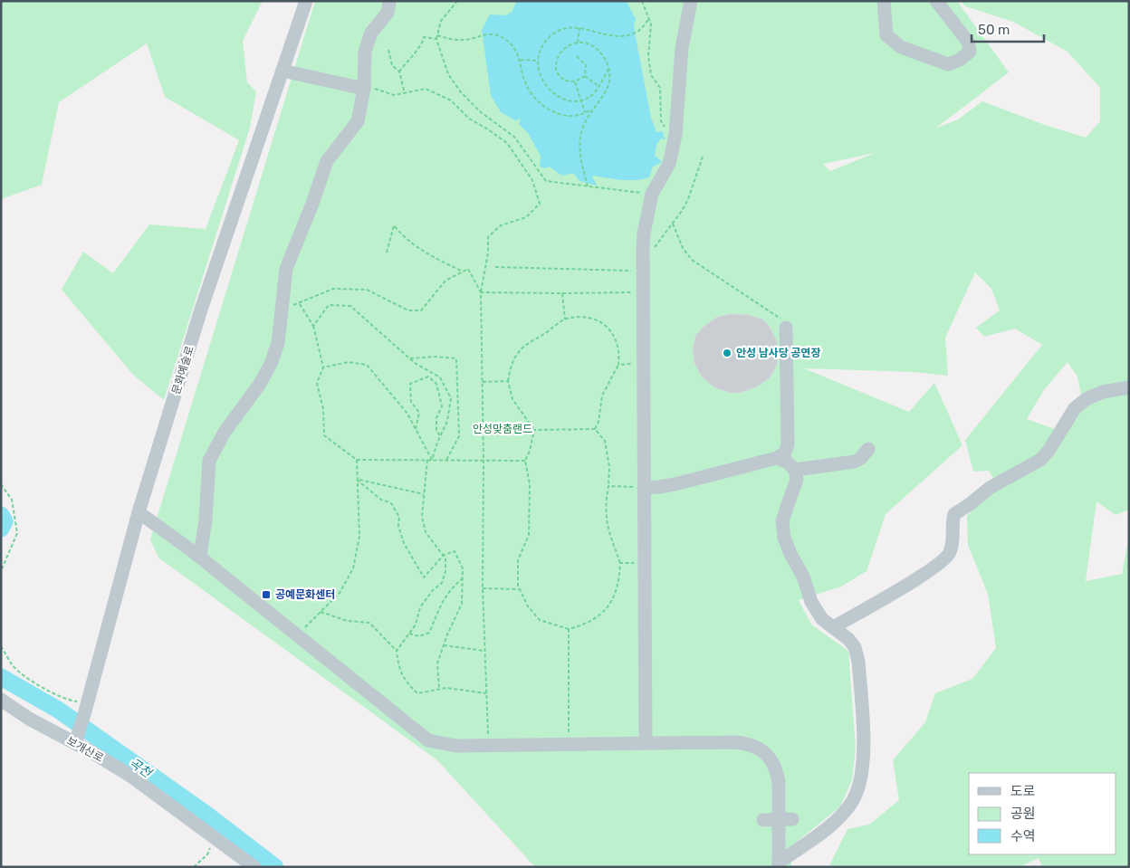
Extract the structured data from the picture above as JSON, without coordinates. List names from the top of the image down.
{
  "streets": {
    "street": ["문화예술로", "보개산로"]
  },
  "crossings": [
    ["문화예술로", "보개산로"]
  ],
  "water": ["곡천"],
  "parks": ["안성맞춤랜드"],
  "places": {
    "other": ["안성 남사당 공연장"],
    "transit": ["공예문화센터"]
  },
  "legend": ["도로", "공원", "수역"],
  "scale_bar": "50 m"
}
